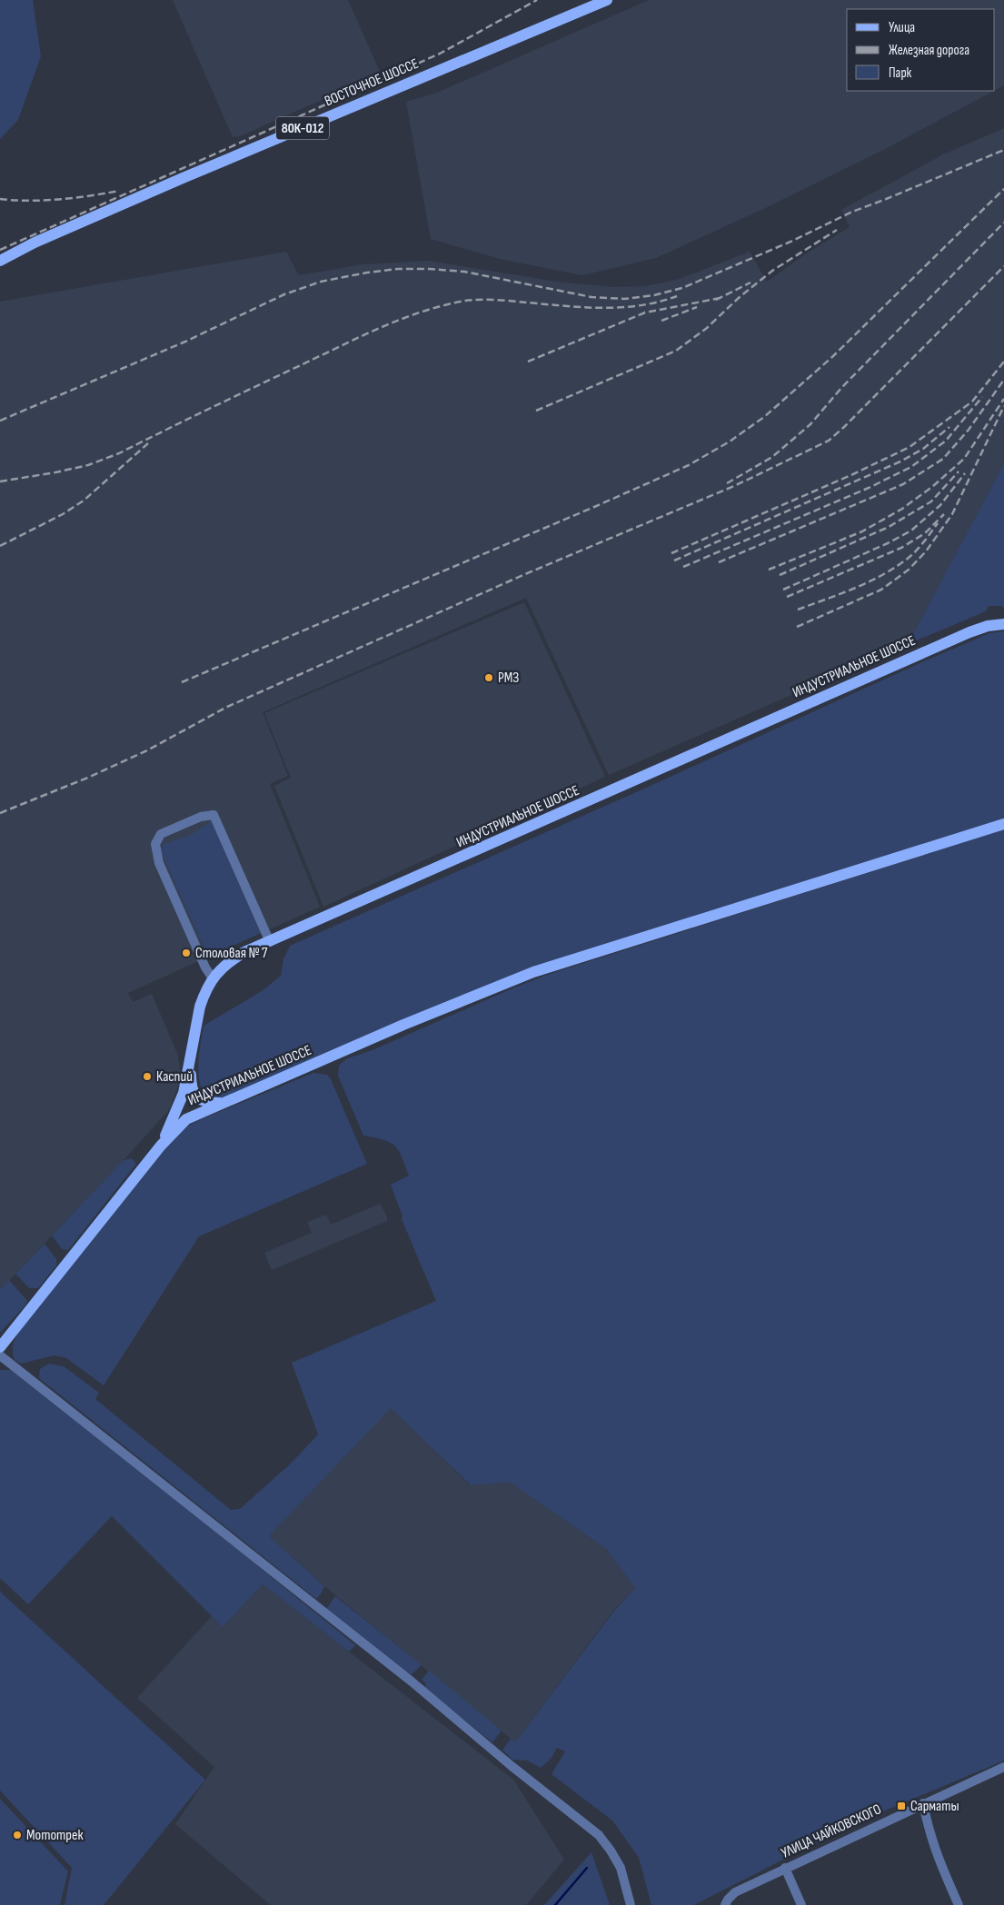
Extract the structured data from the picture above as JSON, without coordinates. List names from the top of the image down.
{
  "streets": {
    "main road": ["ВОСТОЧНОЕ ШОССЕ", "80К-012", "ИНДУСТРИАЛЬНОЕ ШОССЕ"],
    "street": ["УЛИЦА ЧАЙКОВСКОГО"]
  },
  "places": {
    "other": [
      "РМЗ",
      "Столовая № 7",
      "Каспий",
      "Мототрек"
    ],
    "transit": ["Сарматы"]
  },
  "legend": ["Улица", "Железная дорога", "Парк"]
}
